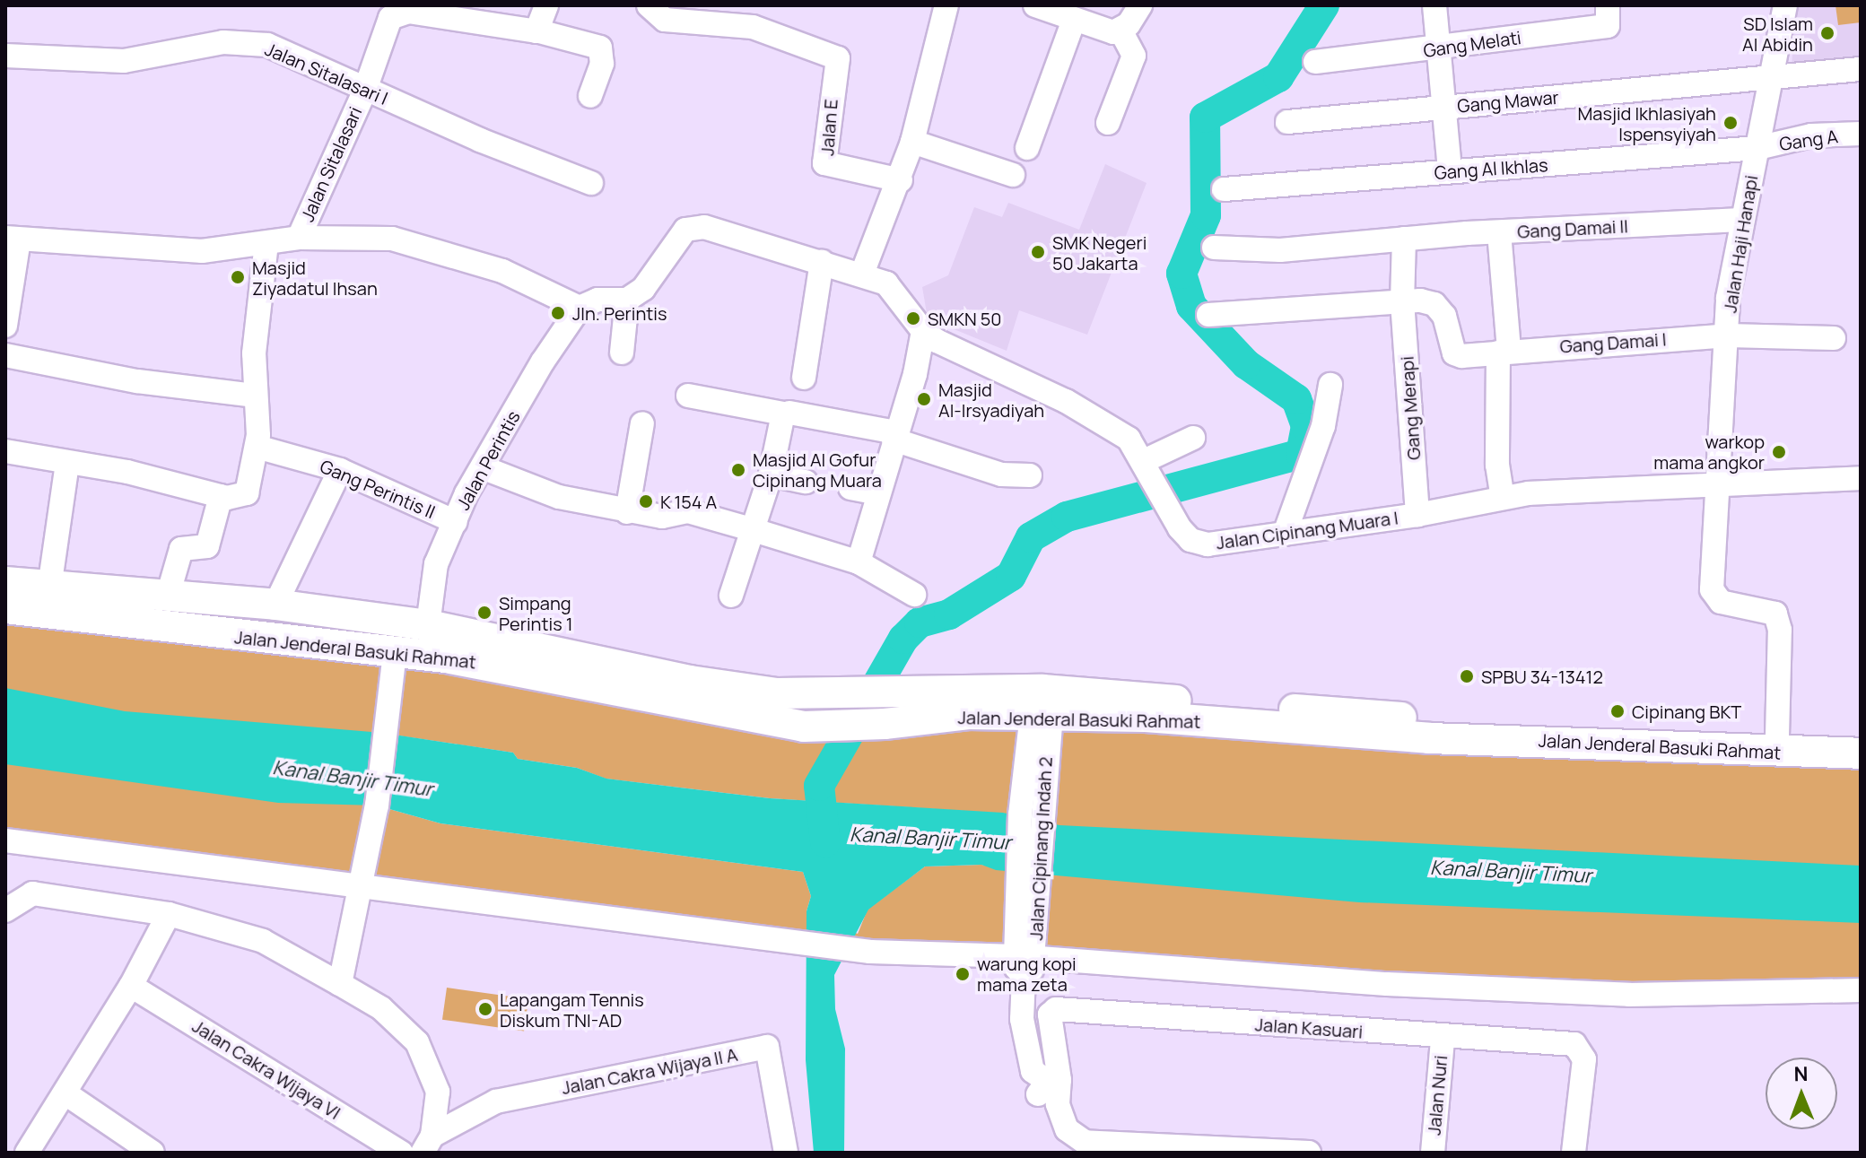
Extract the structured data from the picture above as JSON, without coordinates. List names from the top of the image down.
{
  "streets": {
    "main road": ["Jalan Jenderal Basuki Rahmat"],
    "street": [
      "Gang Melati",
      "Jalan Sitalasari I",
      "Gang Mawar",
      "Jalan E",
      "Gang A",
      "Jalan Sitalasari",
      "Gang Al Ikhlas",
      "Gang Damai II",
      "Jalan Haji Hanapi",
      "Gang Damai I",
      "Gang Merapi",
      "Jalan Perintis",
      "Gang Perintis II",
      "Jalan Cipinang Muara I",
      "Jalan Cipinang Indah 2",
      "Jalan Kasuari",
      "Jalan Cakra Wijaya VI",
      "Jalan Cakra Wijaya II A",
      "Jalan Nuri"
    ]
  },
  "crossings": [
    ["Jalan Sitalasari I", "Jalan Sitalasari"],
    ["Gang Mawar", "Jalan Haji Hanapi"],
    ["Gang A", "Gang Al Ikhlas"],
    ["Gang A", "Jalan Haji Hanapi"],
    ["Gang Al Ikhlas", "Jalan Haji Hanapi"],
    ["Gang Damai II", "Jalan Haji Hanapi"],
    ["Gang Damai II", "Gang Merapi"],
    ["Jalan Haji Hanapi", "Gang Damai I"],
    ["Jalan Haji Hanapi", "Jalan Cipinang Muara I"],
    ["Jalan Haji Hanapi", "Jalan Jenderal Basuki Rahmat"],
    ["Gang Damai I", "Gang Merapi"],
    ["Gang Merapi", "Jalan Cipinang Muara I"],
    ["Jalan Perintis", "Gang Perintis II"],
    ["Jalan Perintis", "Jalan Jenderal Basuki Rahmat"],
    ["Jalan Jenderal Basuki Rahmat", "Jalan Cipinang Indah 2"],
    ["Jalan Cipinang Indah 2", "Jalan Kasuari"],
    ["Jalan Kasuari", "Jalan Nuri"]
  ],
  "water": ["Kanal Banjir Timur"],
  "places": [
    "SD Islam Al Abidin",
    "Masjid Ikhlasiyah Ispensyiyah",
    "SMK Negeri 50 Jakarta",
    "Masjid Ziyadatul Ihsan",
    "Jln. Perintis",
    "SMKN 50",
    "Masjid Al-Irsyadiyah",
    "warkop mama angkor",
    "Masjid Al Gofur Cipinang Muara",
    "K 154 A",
    "Simpang Perintis 1",
    "SPBU 34-13412",
    "Cipinang BKT",
    "warung kopi mama zeta",
    "Lapangam Tennis Diskum TNI-AD"
  ],
  "north": "top"
}
